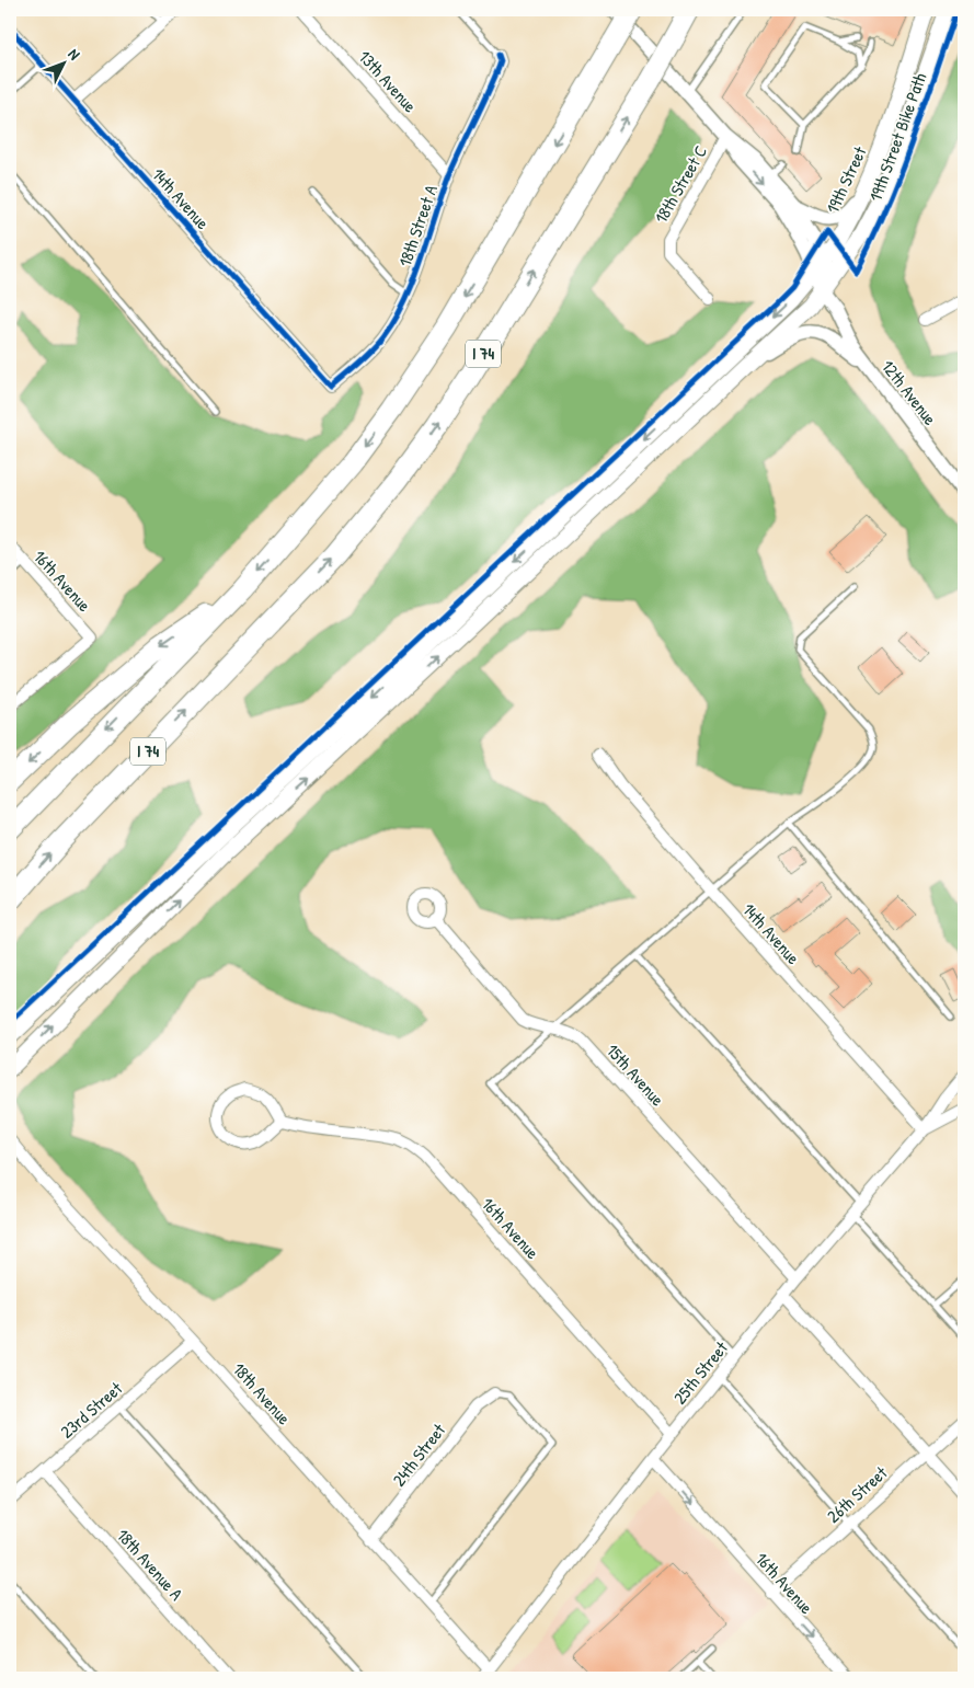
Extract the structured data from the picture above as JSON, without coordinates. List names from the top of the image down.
{
  "streets": {
    "highway": ["I 74"],
    "main road": ["19th Street"],
    "street": [
      "13th Avenue",
      "18th Street C",
      "14th Avenue",
      "18th Street A",
      "12th Avenue",
      "16th Avenue",
      "15th Avenue",
      "25th Street",
      "18th Avenue",
      "23rd Street",
      "24th Street",
      "26th Street",
      "18th Avenue A"
    ],
    "cycle path": ["19th Street Bike Path"]
  },
  "crossings": [
    ["13th Avenue", "18th Street A"],
    ["19th Street", "12th Avenue"],
    ["18th Street C", "12th Avenue"],
    ["14th Avenue", "18th Street A"],
    ["14th Avenue", "25th Street"],
    ["16th Avenue", "25th Street"],
    ["16th Avenue", "26th Street"],
    ["15th Avenue", "25th Street"],
    ["25th Street", "18th Avenue"],
    ["18th Avenue", "23rd Street"],
    ["18th Avenue", "24th Street"],
    ["23rd Street", "18th Avenue A"]
  ],
  "north": "top right"
}
